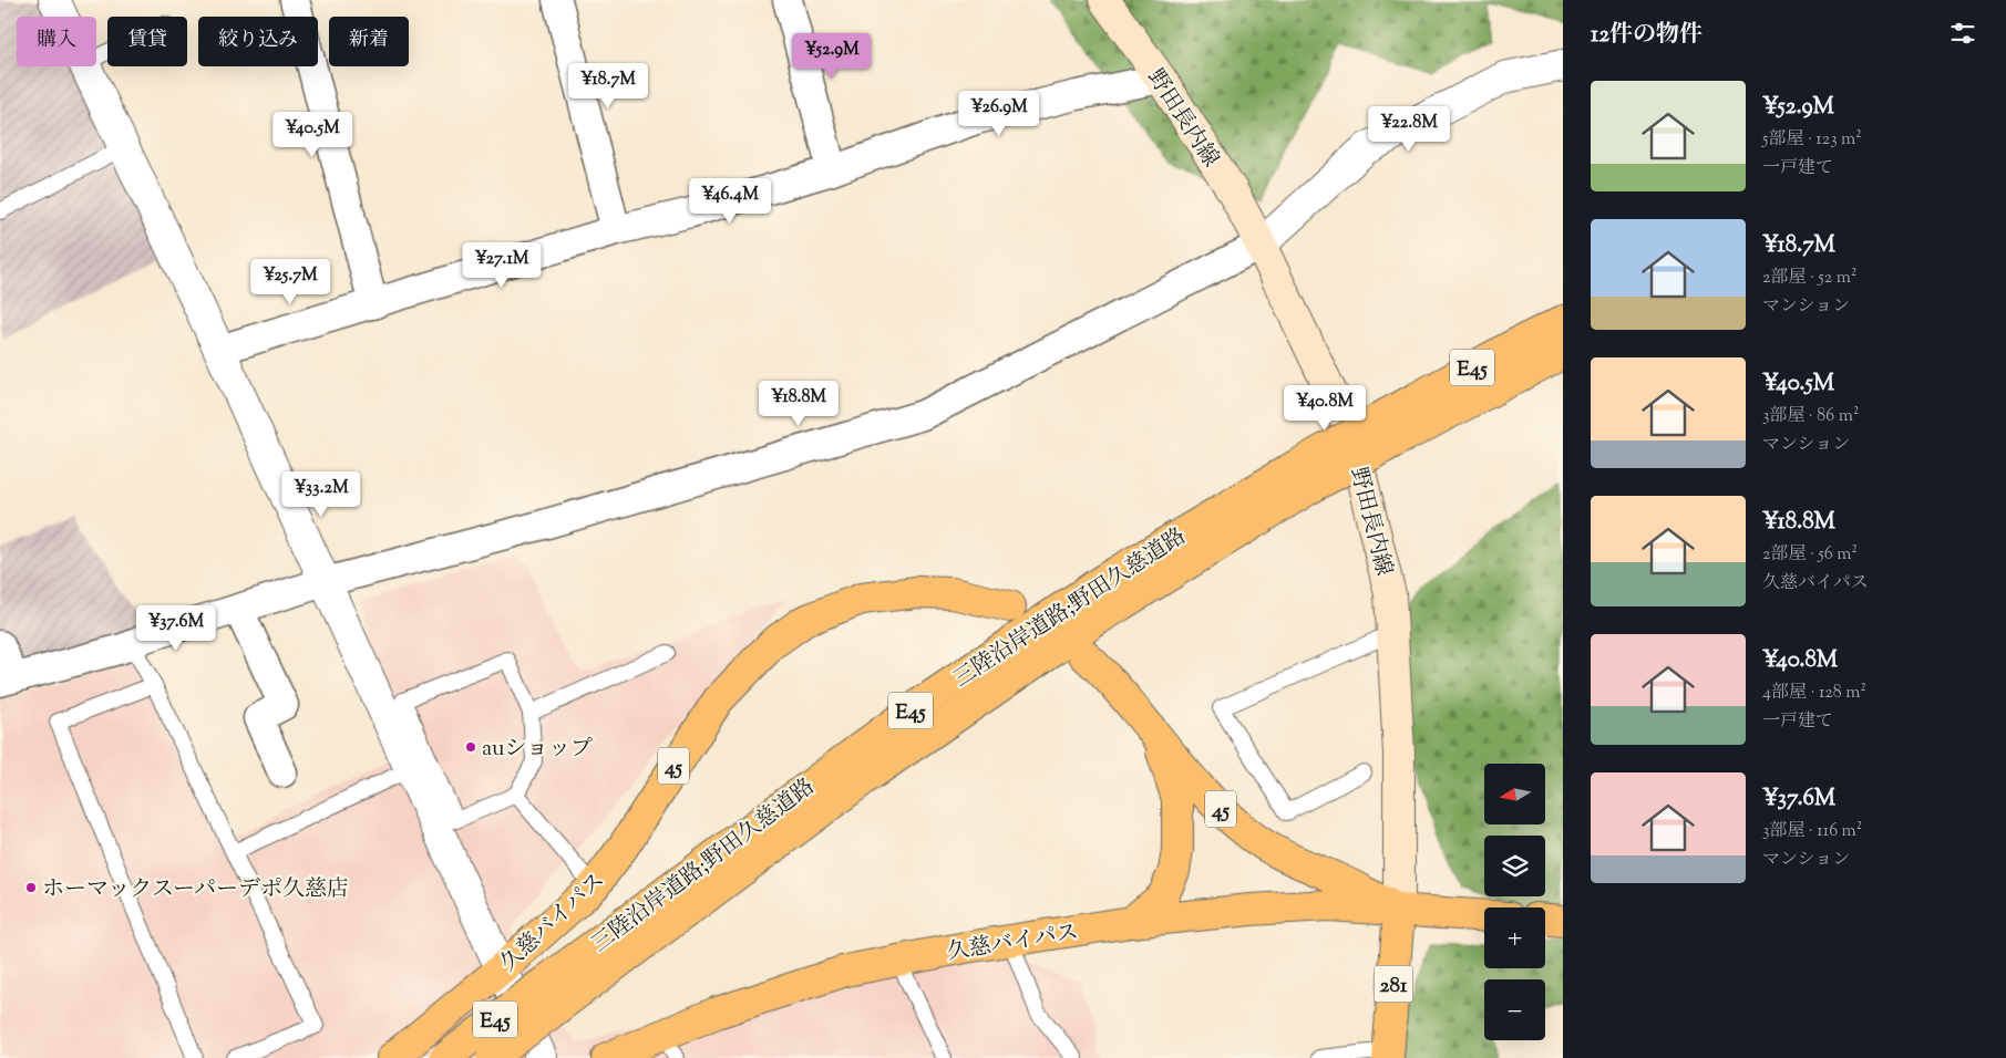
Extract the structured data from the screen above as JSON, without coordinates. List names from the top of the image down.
{
  "streets": {
    "highway": [
      "E45",
      "三陸沿岸道路;野田久慈道路",
      "45",
      "久慈バイパス",
      "281"
    ],
    "main road": ["野田長内線"]
  },
  "crossings": [
    ["野田長内線", "久慈バイパス"],
    ["野田長内線", "281"],
    ["45", "久慈バイパス"],
    ["久慈バイパス", "281"]
  ],
  "places": ["auショップ", "ホーマックスーパーデポ久慈店"],
  "north": "left",
  "page": {
    "heading": "12件の物件",
    "chip": [
      "購入",
      "賃貸",
      "絞り込み",
      "新着"
    ],
    "price": [
      "¥52.9M",
      "¥18.7M",
      "¥26.9M",
      "¥22.8M",
      "¥40.5M",
      "¥46.4M",
      "¥27.1M",
      "¥25.7M",
      "¥18.8M",
      "¥40.8M",
      "¥33.2M",
      "¥37.6M"
    ],
    "list": [
      {
        "name": "¥52.9M",
        "note": "5部屋 · 123 m² · 一戸建て"
      },
      {
        "name": "¥18.7M",
        "note": "2部屋 · 52 m² · マンション"
      },
      {
        "name": "¥40.5M",
        "note": "3部屋 · 86 m² · マンション"
      },
      {
        "name": "¥18.8M",
        "note": "2部屋 · 56 m² · 久慈バイパス"
      },
      {
        "name": "¥40.8M",
        "note": "4部屋 · 128 m² · 一戸建て"
      },
      {
        "name": "¥37.6M",
        "note": "3部屋 · 116 m² · マンション"
      }
    ],
    "map_buttons": ["+", "−"]
  }
}
